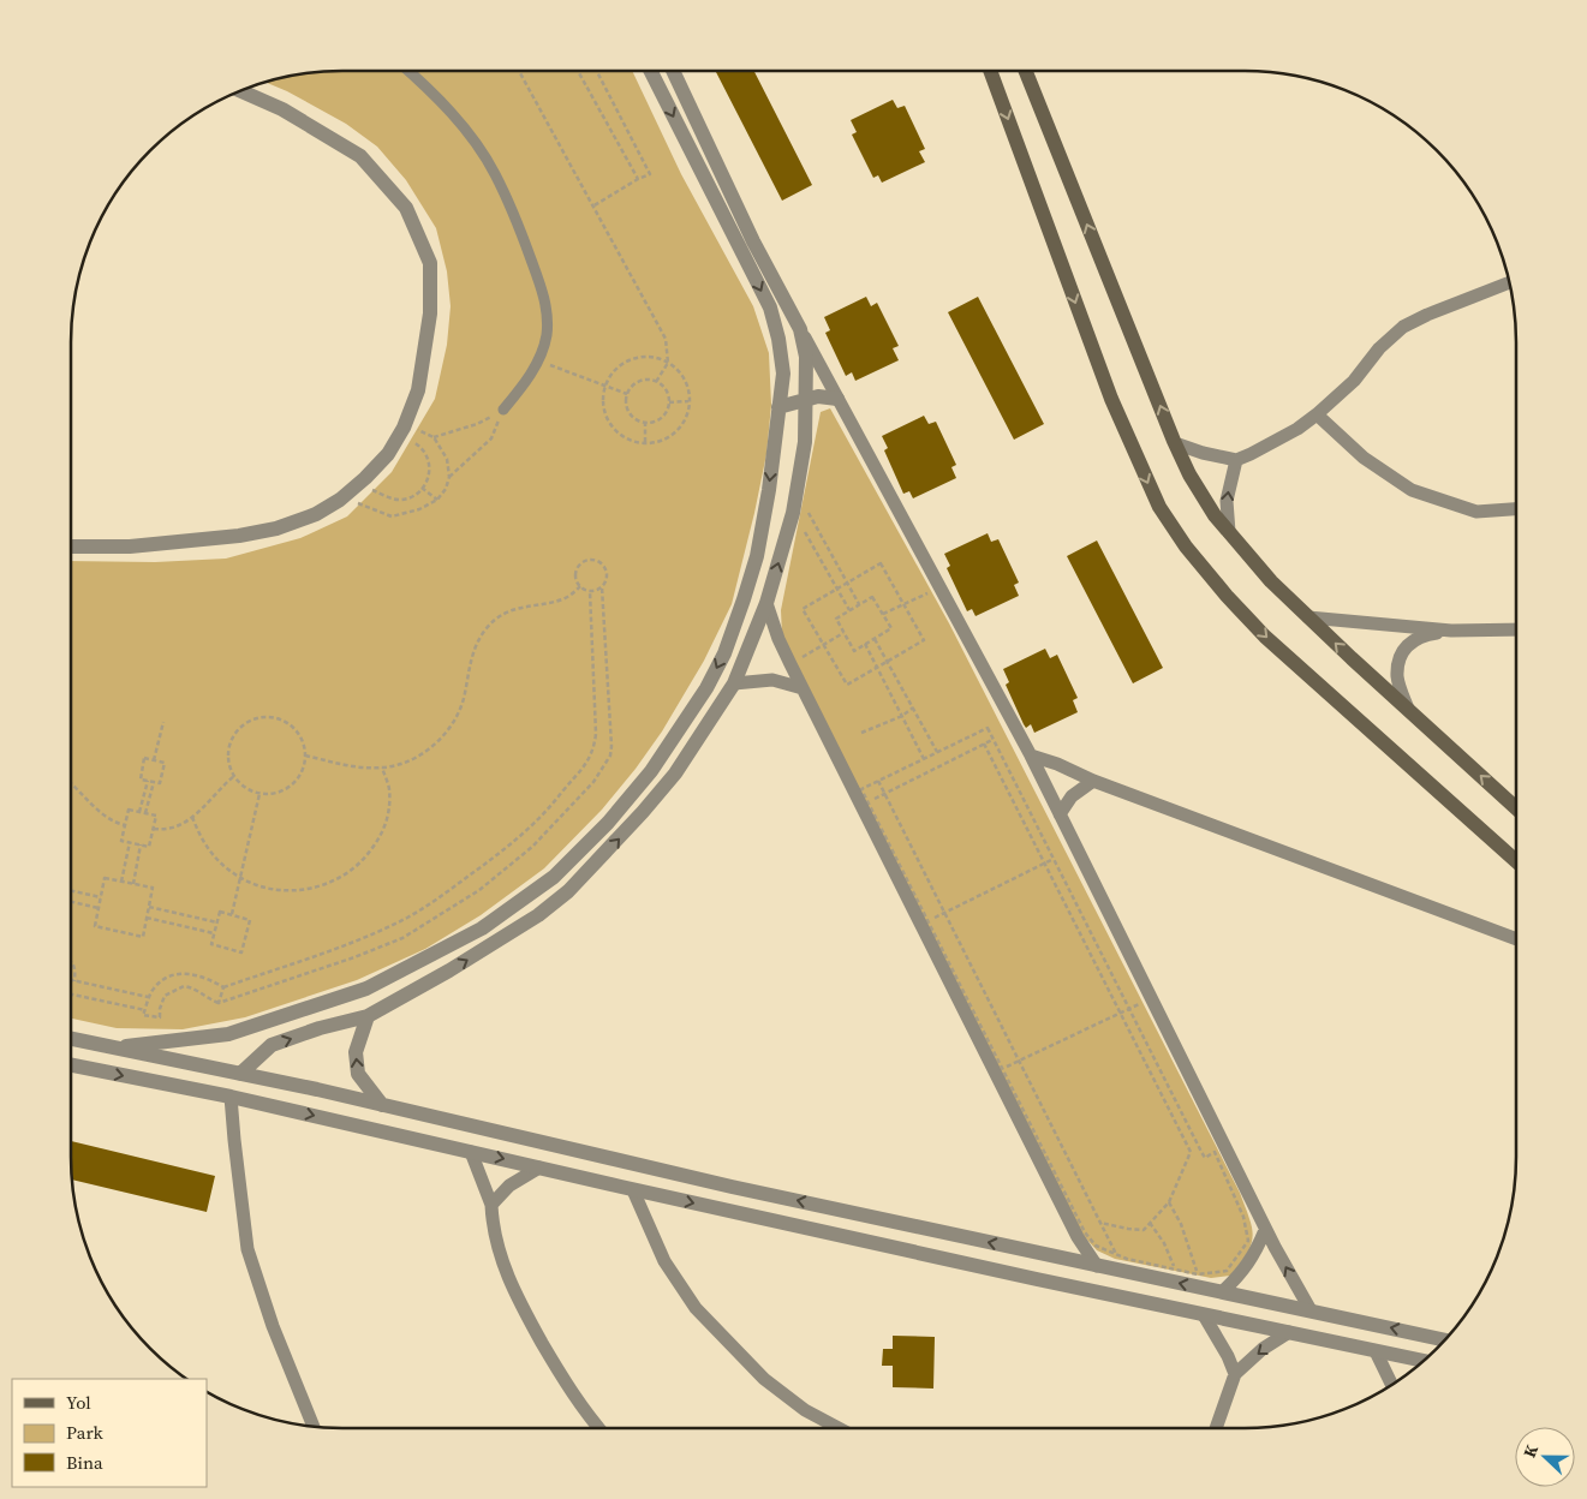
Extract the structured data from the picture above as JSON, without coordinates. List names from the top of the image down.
{
  "legend": ["Yol", "Park", "Bina"],
  "north": "left"
}
